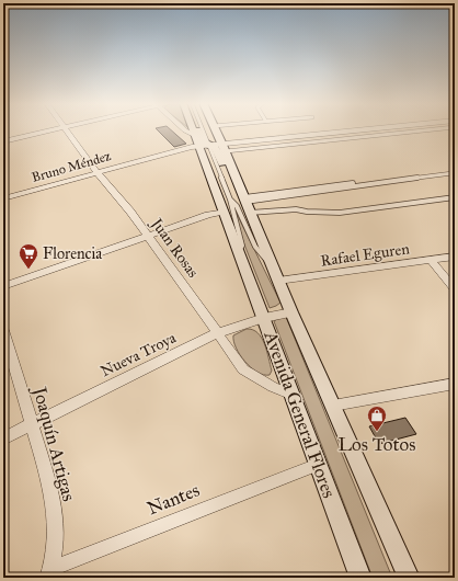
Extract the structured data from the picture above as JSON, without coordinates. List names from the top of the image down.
{
  "streets": {
    "main road": ["Avenida General Flores"],
    "street": [
      "Bruno Méndez",
      "Juan Rosas",
      "Rafael Eguren",
      "Nueva Troya",
      "Joaquín Artigas",
      "Nantes"
    ]
  },
  "crossings": [
    ["Bruno Méndez", "Juan Rosas"],
    ["Bruno Méndez", "Avenida General Flores"],
    ["Juan Rosas", "Nueva Troya"],
    ["Juan Rosas", "Avenida General Flores"],
    ["Rafael Eguren", "Avenida General Flores"],
    ["Nueva Troya", "Avenida General Flores"],
    ["Nueva Troya", "Joaquín Artigas"],
    ["Avenida General Flores", "Nantes"],
    ["Joaquín Artigas", "Nantes"]
  ],
  "places": {
    "supermarket": ["Florencia"],
    "shop": ["Los Totos"]
  }
}
